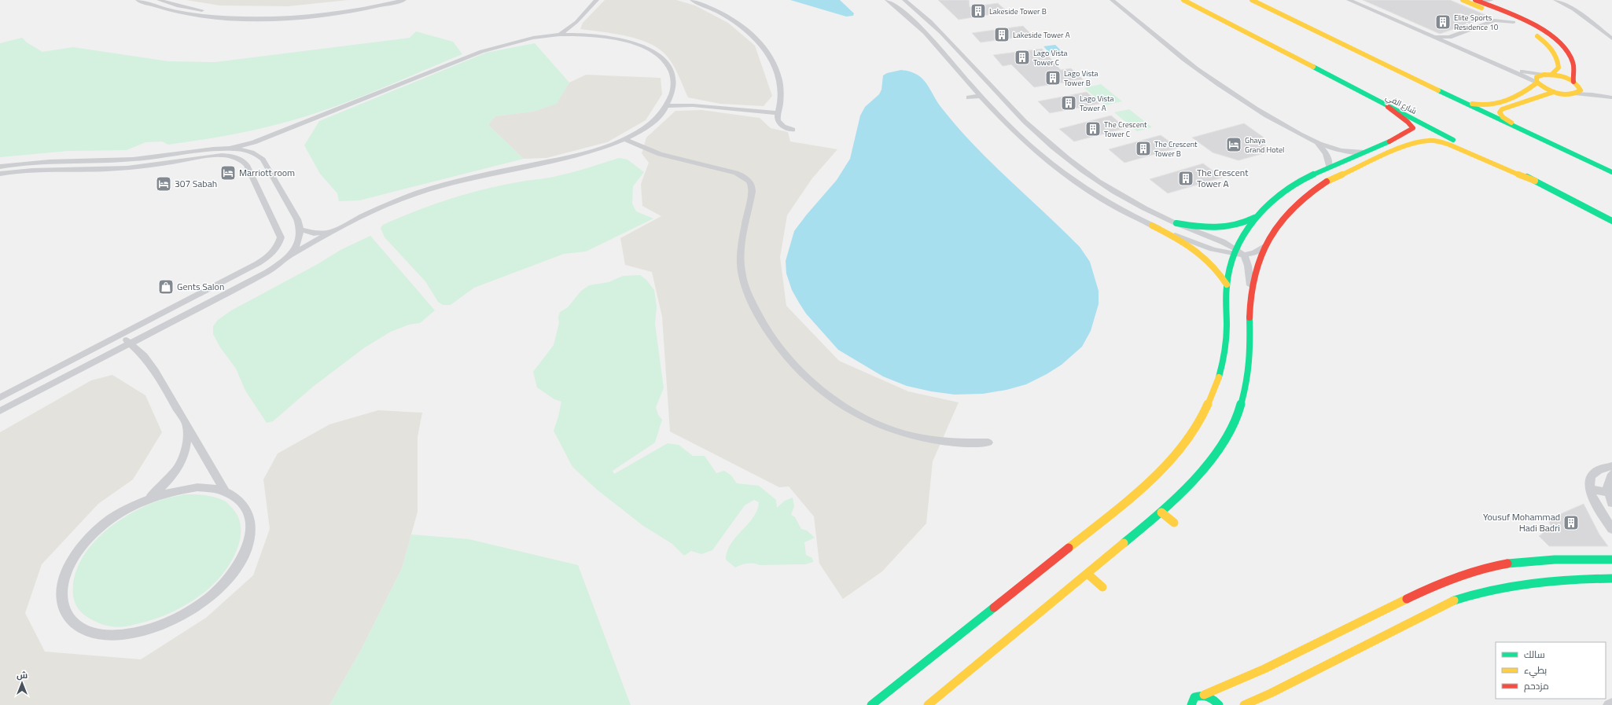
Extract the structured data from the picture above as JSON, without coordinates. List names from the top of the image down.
{
  "streets": {
    "street": ["شارع الفي"]
  },
  "places": {
    "building": [
      "Lakeside Tower B",
      "Elite Sports Residence 10",
      "Lakeside Tower A",
      "Lago Vista Tower C",
      "Lago Vista Tower B",
      "Lago Vista Tower A",
      "The Crescent Tower C",
      "The Crescent Tower B",
      "The Crescent Tower A",
      "Yousuf Mohammad Hadi Badri"
    ],
    "hotel": ["Ghaya Grand Hotel", "Marriott room", "307 Sabah"],
    "shop": ["Gents Salon"]
  },
  "legend": ["سالك", "بطيء", "مزدحم"],
  "north": "top"
}
